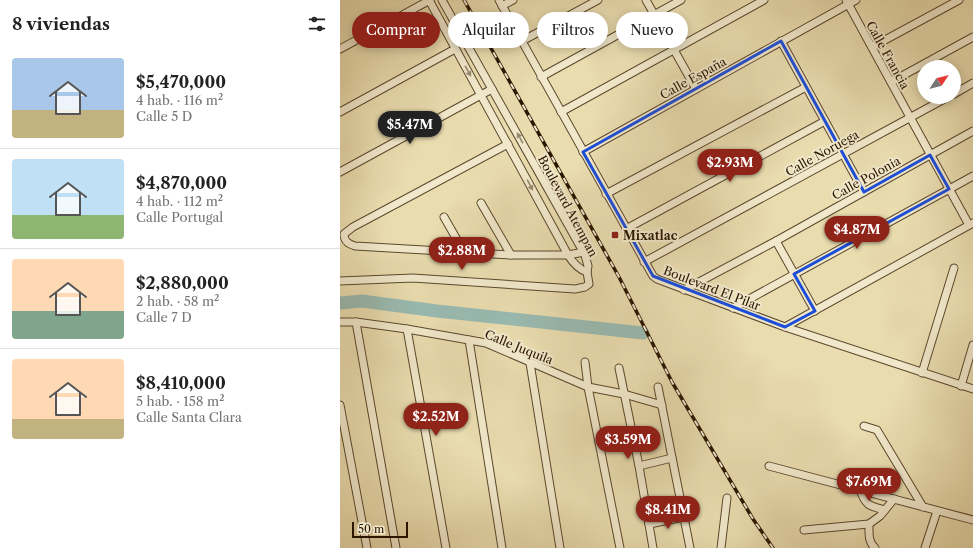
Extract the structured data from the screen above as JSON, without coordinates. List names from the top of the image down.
{
  "streets": {
    "street": [
      "Calle Francia",
      "Calle España",
      "Calle Noruega",
      "Calle Polonia",
      "Boulevard Atempan",
      "Boulevard El Pilar",
      "Calle Juquila"
    ]
  },
  "crossings": [
    ["Calle Francia", "Calle España"],
    ["Calle Francia", "Calle Noruega"],
    ["Calle Francia", "Calle Polonia"],
    ["Calle España", "Boulevard El Pilar"],
    ["Calle Noruega", "Boulevard El Pilar"],
    ["Calle Polonia", "Boulevard El Pilar"]
  ],
  "places": {
    "transit": ["Mixatlac"]
  },
  "scale_bar": "50 m",
  "north": "top right",
  "page": {
    "heading": "8 viviendas",
    "chip": [
      "Comprar",
      "Alquilar",
      "Filtros",
      "Nuevo"
    ],
    "list": [
      {
        "name": "$5,470,000",
        "note": "4 hab. · 116 m² · Calle 5 D"
      },
      {
        "name": "$4,870,000",
        "note": "4 hab. · 112 m² · Calle Portugal"
      },
      {
        "name": "$2,880,000",
        "note": "2 hab. · 58 m² · Calle 7 D"
      },
      {
        "name": "$8,410,000",
        "note": "5 hab. · 158 m² · Calle Santa Clara"
      }
    ],
    "price": [
      "$5.47M",
      "$2.93M",
      "$4.87M",
      "$2.88M",
      "$2.52M",
      "$3.59M",
      "$7.69M",
      "$8.41M"
    ],
    "scale": "50 m"
  }
}
